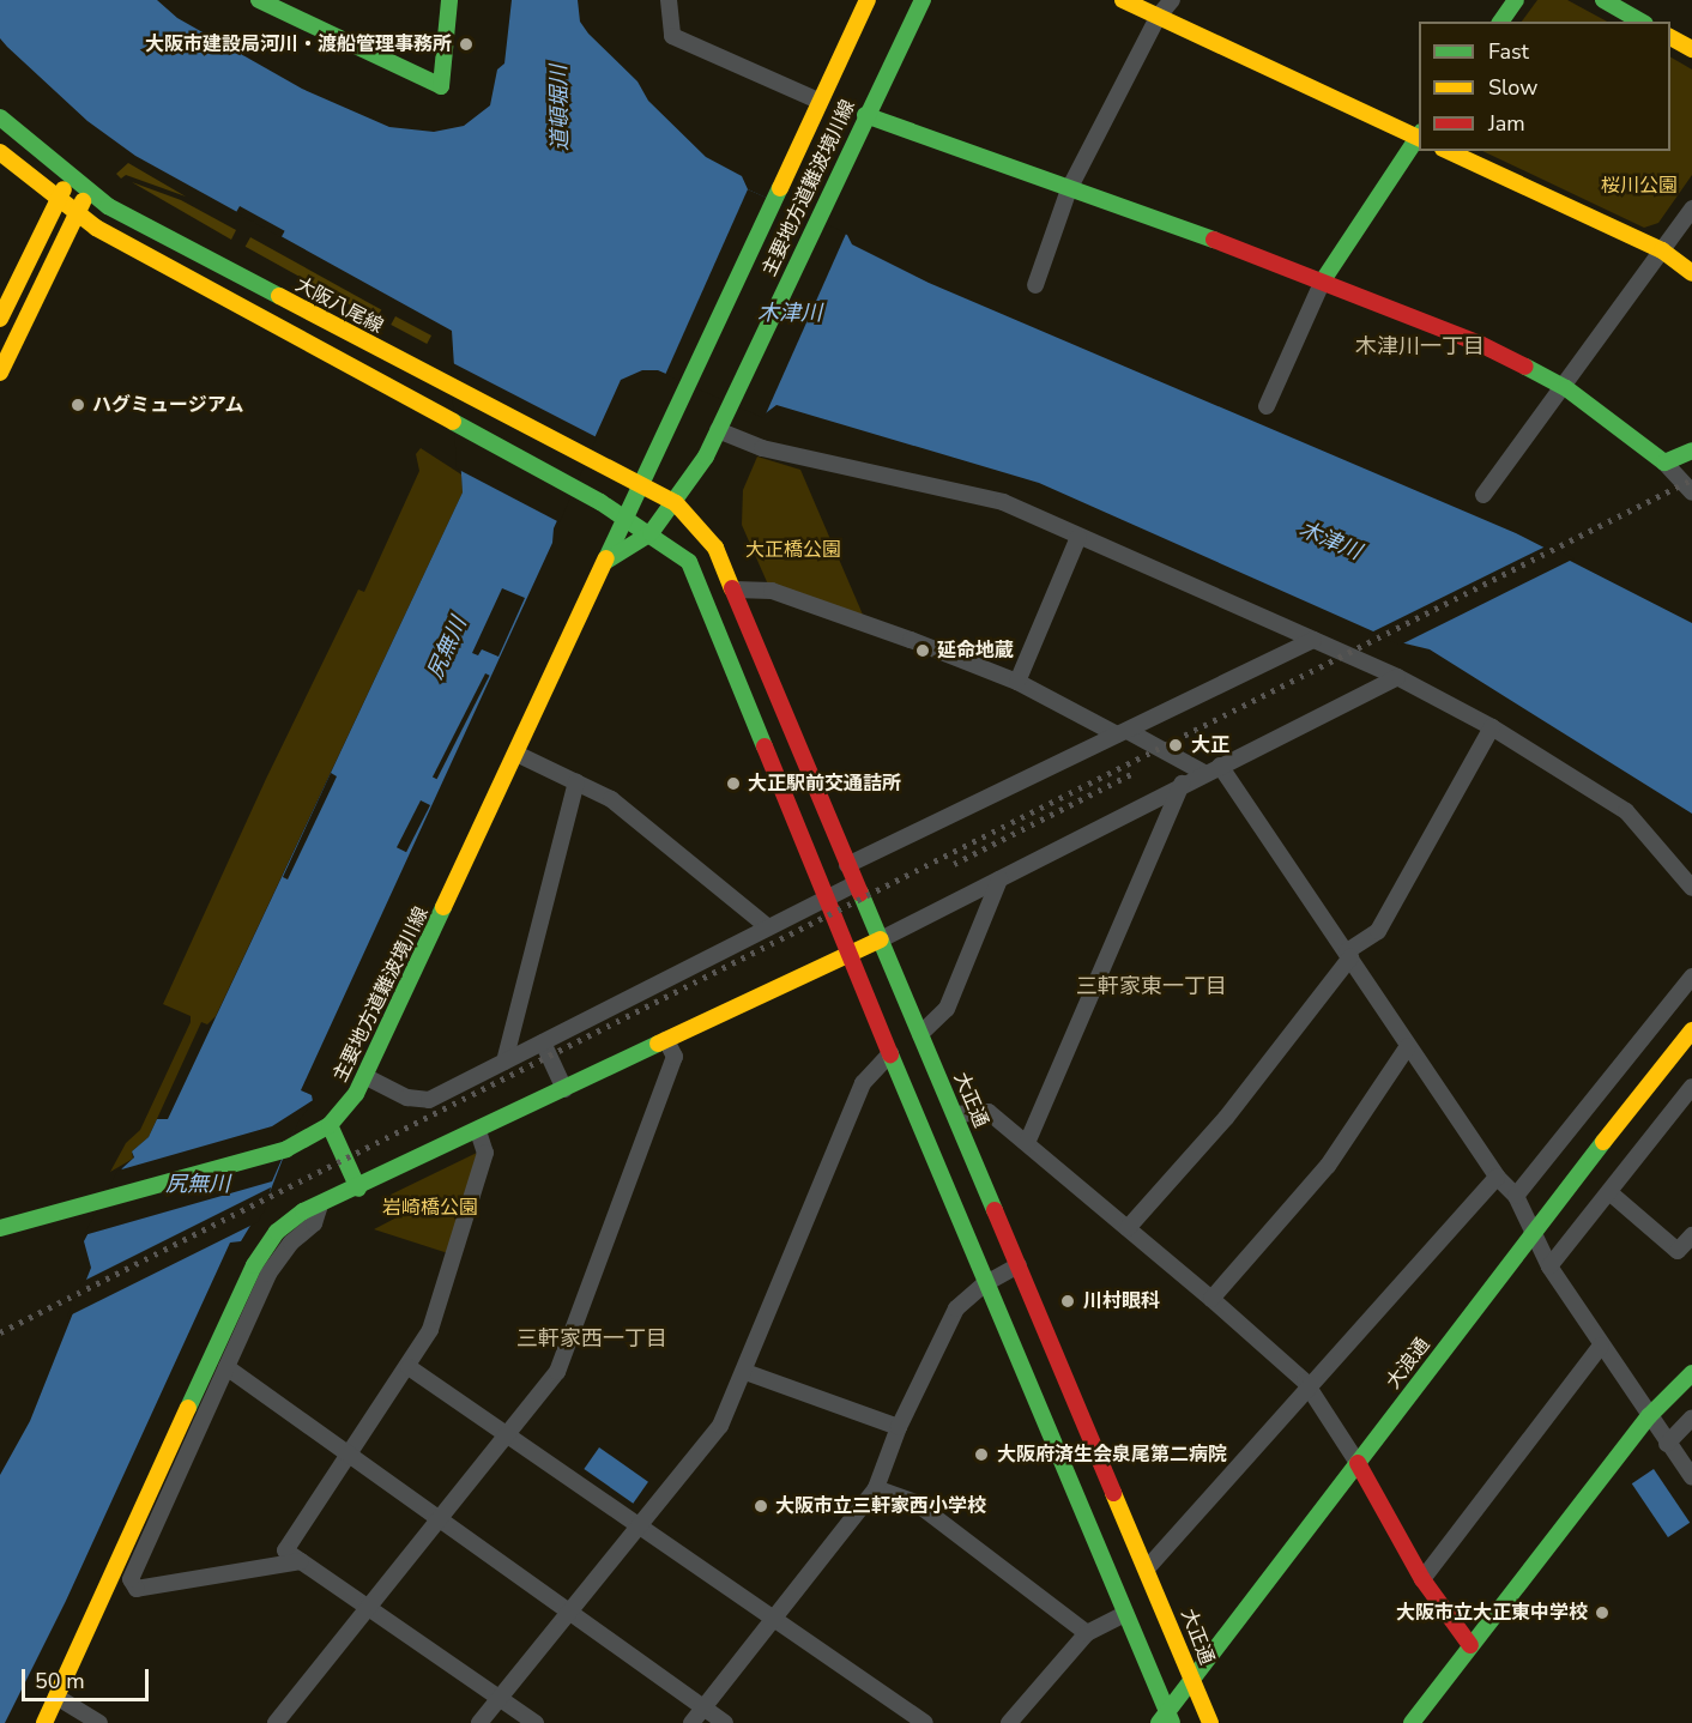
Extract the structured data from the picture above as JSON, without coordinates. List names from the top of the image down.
{
  "streets": {
    "main road": [
      "主要地方道難波境川線",
      "大阪八尾線",
      "大正通",
      "大浪通"
    ]
  },
  "crossings": [
    ["主要地方道難波境川線", "大阪八尾線"],
    ["主要地方道難波境川線", "大正通"],
    ["大阪八尾線", "大正通"],
    ["大正通", "大浪通"]
  ],
  "districts": ["木津川一丁目", "三軒家東一丁目", "三軒家西一丁目"],
  "water": ["道頓堀川", "木津川", "尻無川"],
  "parks": ["桜川公園", "大正橋公園", "岩崎橋公園"],
  "places": [
    "大阪市建設局河川・渡船管理事務所",
    "ハグミュージアム",
    "延命地蔵",
    "大正",
    "大正駅前交通詰所",
    "川村眼科",
    "大阪府済生会泉尾第二病院",
    "大阪市立三軒家西小学校",
    "大阪市立大正東中学校"
  ],
  "legend": ["Fast", "Slow", "Jam"],
  "scale_bar": "50 m"
}
